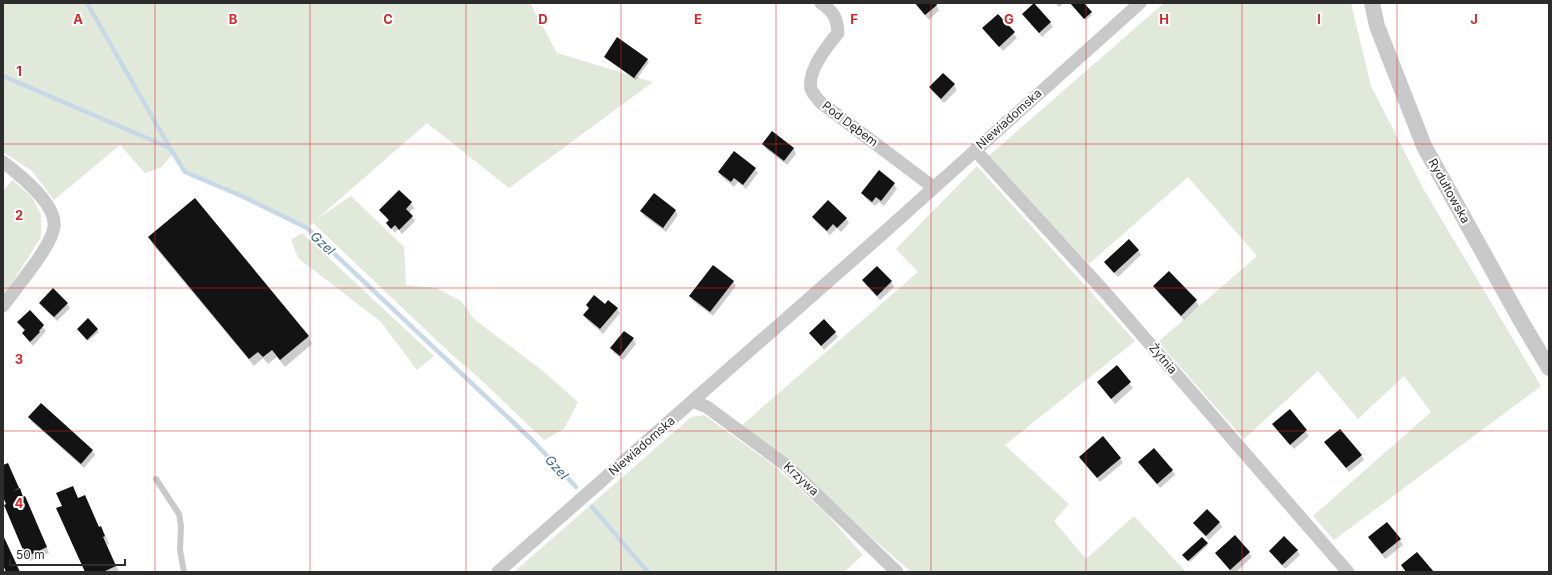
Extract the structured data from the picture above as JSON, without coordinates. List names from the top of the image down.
{
  "streets": {
    "street": [
      "Niewiadomska",
      "Pod Dębem",
      "Rydułtowska",
      "Żytnia",
      "Krzywa"
    ]
  },
  "crossings": [
    ["Niewiadomska", "Pod Dębem"],
    ["Niewiadomska", "Żytnia"],
    ["Niewiadomska", "Krzywa"]
  ],
  "water": ["Gzel"],
  "scale_bar": "50 m",
  "grid": {
    "columns": [
      "A",
      "B",
      "C",
      "D",
      "E",
      "F",
      "G",
      "H",
      "I",
      "J"
    ],
    "rows": [
      "1",
      "2",
      "3",
      "4"
    ]
  }
}
